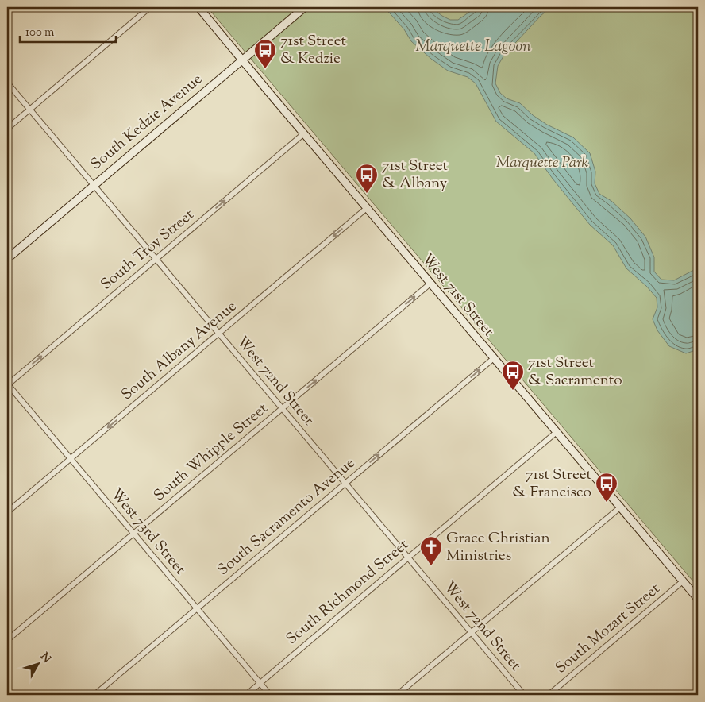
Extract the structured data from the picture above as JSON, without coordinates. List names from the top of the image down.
{
  "streets": {
    "main road": ["South Kedzie Avenue", "West 71st Street"],
    "street": [
      "South Troy Street",
      "South Albany Avenue",
      "West 72nd Street",
      "South Whipple Street",
      "South Sacramento Avenue",
      "West 73rd Street",
      "South Richmond Street",
      "South Mozart Street"
    ]
  },
  "crossings": [
    ["South Kedzie Avenue", "West 71st Street"],
    ["South Kedzie Avenue", "West 72nd Street"],
    ["South Troy Street", "West 71st Street"],
    ["South Troy Street", "West 72nd Street"],
    ["South Troy Street", "West 73rd Street"],
    ["West 71st Street", "South Albany Avenue"],
    ["West 71st Street", "South Whipple Street"],
    ["West 71st Street", "South Sacramento Avenue"],
    ["West 71st Street", "South Richmond Street"],
    ["West 71st Street", "South Mozart Street"],
    ["South Albany Avenue", "West 72nd Street"],
    ["South Albany Avenue", "West 73rd Street"],
    ["West 72nd Street", "South Whipple Street"],
    ["West 72nd Street", "South Sacramento Avenue"],
    ["West 72nd Street", "South Richmond Street"],
    ["South Whipple Street", "West 73rd Street"],
    ["South Sacramento Avenue", "West 73rd Street"],
    ["West 73rd Street", "South Richmond Street"]
  ],
  "one_way": [
    "South Troy Street",
    "South Albany Avenue",
    "South Whipple Street",
    "South Sacramento Avenue"
  ],
  "water": ["Marquette Lagoon"],
  "parks": ["Marquette Park"],
  "places": {
    "bus stop": [
      "71st Street & Kedzie",
      "71st Street & Albany",
      "71st Street & Sacramento",
      "71st Street & Francisco"
    ],
    "church": ["Grace Christian Ministries"]
  },
  "scale_bar": "100 m",
  "north": "top right"
}
